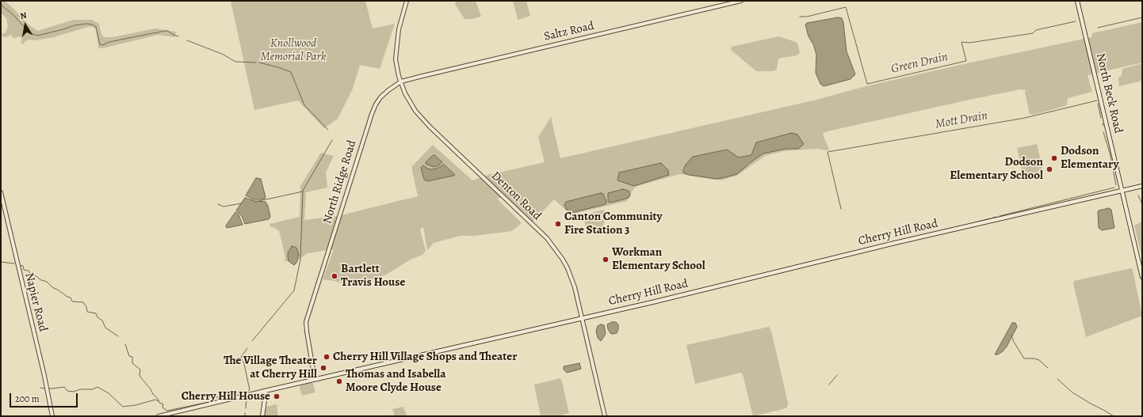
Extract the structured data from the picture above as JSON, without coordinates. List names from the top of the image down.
{
  "streets": {
    "main road": ["North Beck Road", "Cherry Hill Road"],
    "street": [
      "Saltz Road",
      "North Ridge Road",
      "Denton Road",
      "Napier Road"
    ]
  },
  "crossings": [
    ["Saltz Road", "North Ridge Road"],
    ["Saltz Road", "Denton Road"],
    ["North Beck Road", "Cherry Hill Road"],
    ["North Ridge Road", "Denton Road"],
    ["North Ridge Road", "Cherry Hill Road"],
    ["Denton Road", "Cherry Hill Road"]
  ],
  "water": ["Green Drain", "Mott Drain"],
  "parks": ["Knollwood Memorial Park"],
  "places": [
    "Dodson Elementary",
    "Dodson Elementary School",
    "Canton Community Fire Station 3",
    "Workman Elementary School",
    "Bartlett Travis House",
    "Cherry Hill Village Shops and Theater",
    "The Village Theater at Cherry Hill",
    "Thomas and Isabella Moore Clyde House",
    "Cherry Hill House"
  ],
  "scale_bar": "200 m",
  "north": "top"
}
